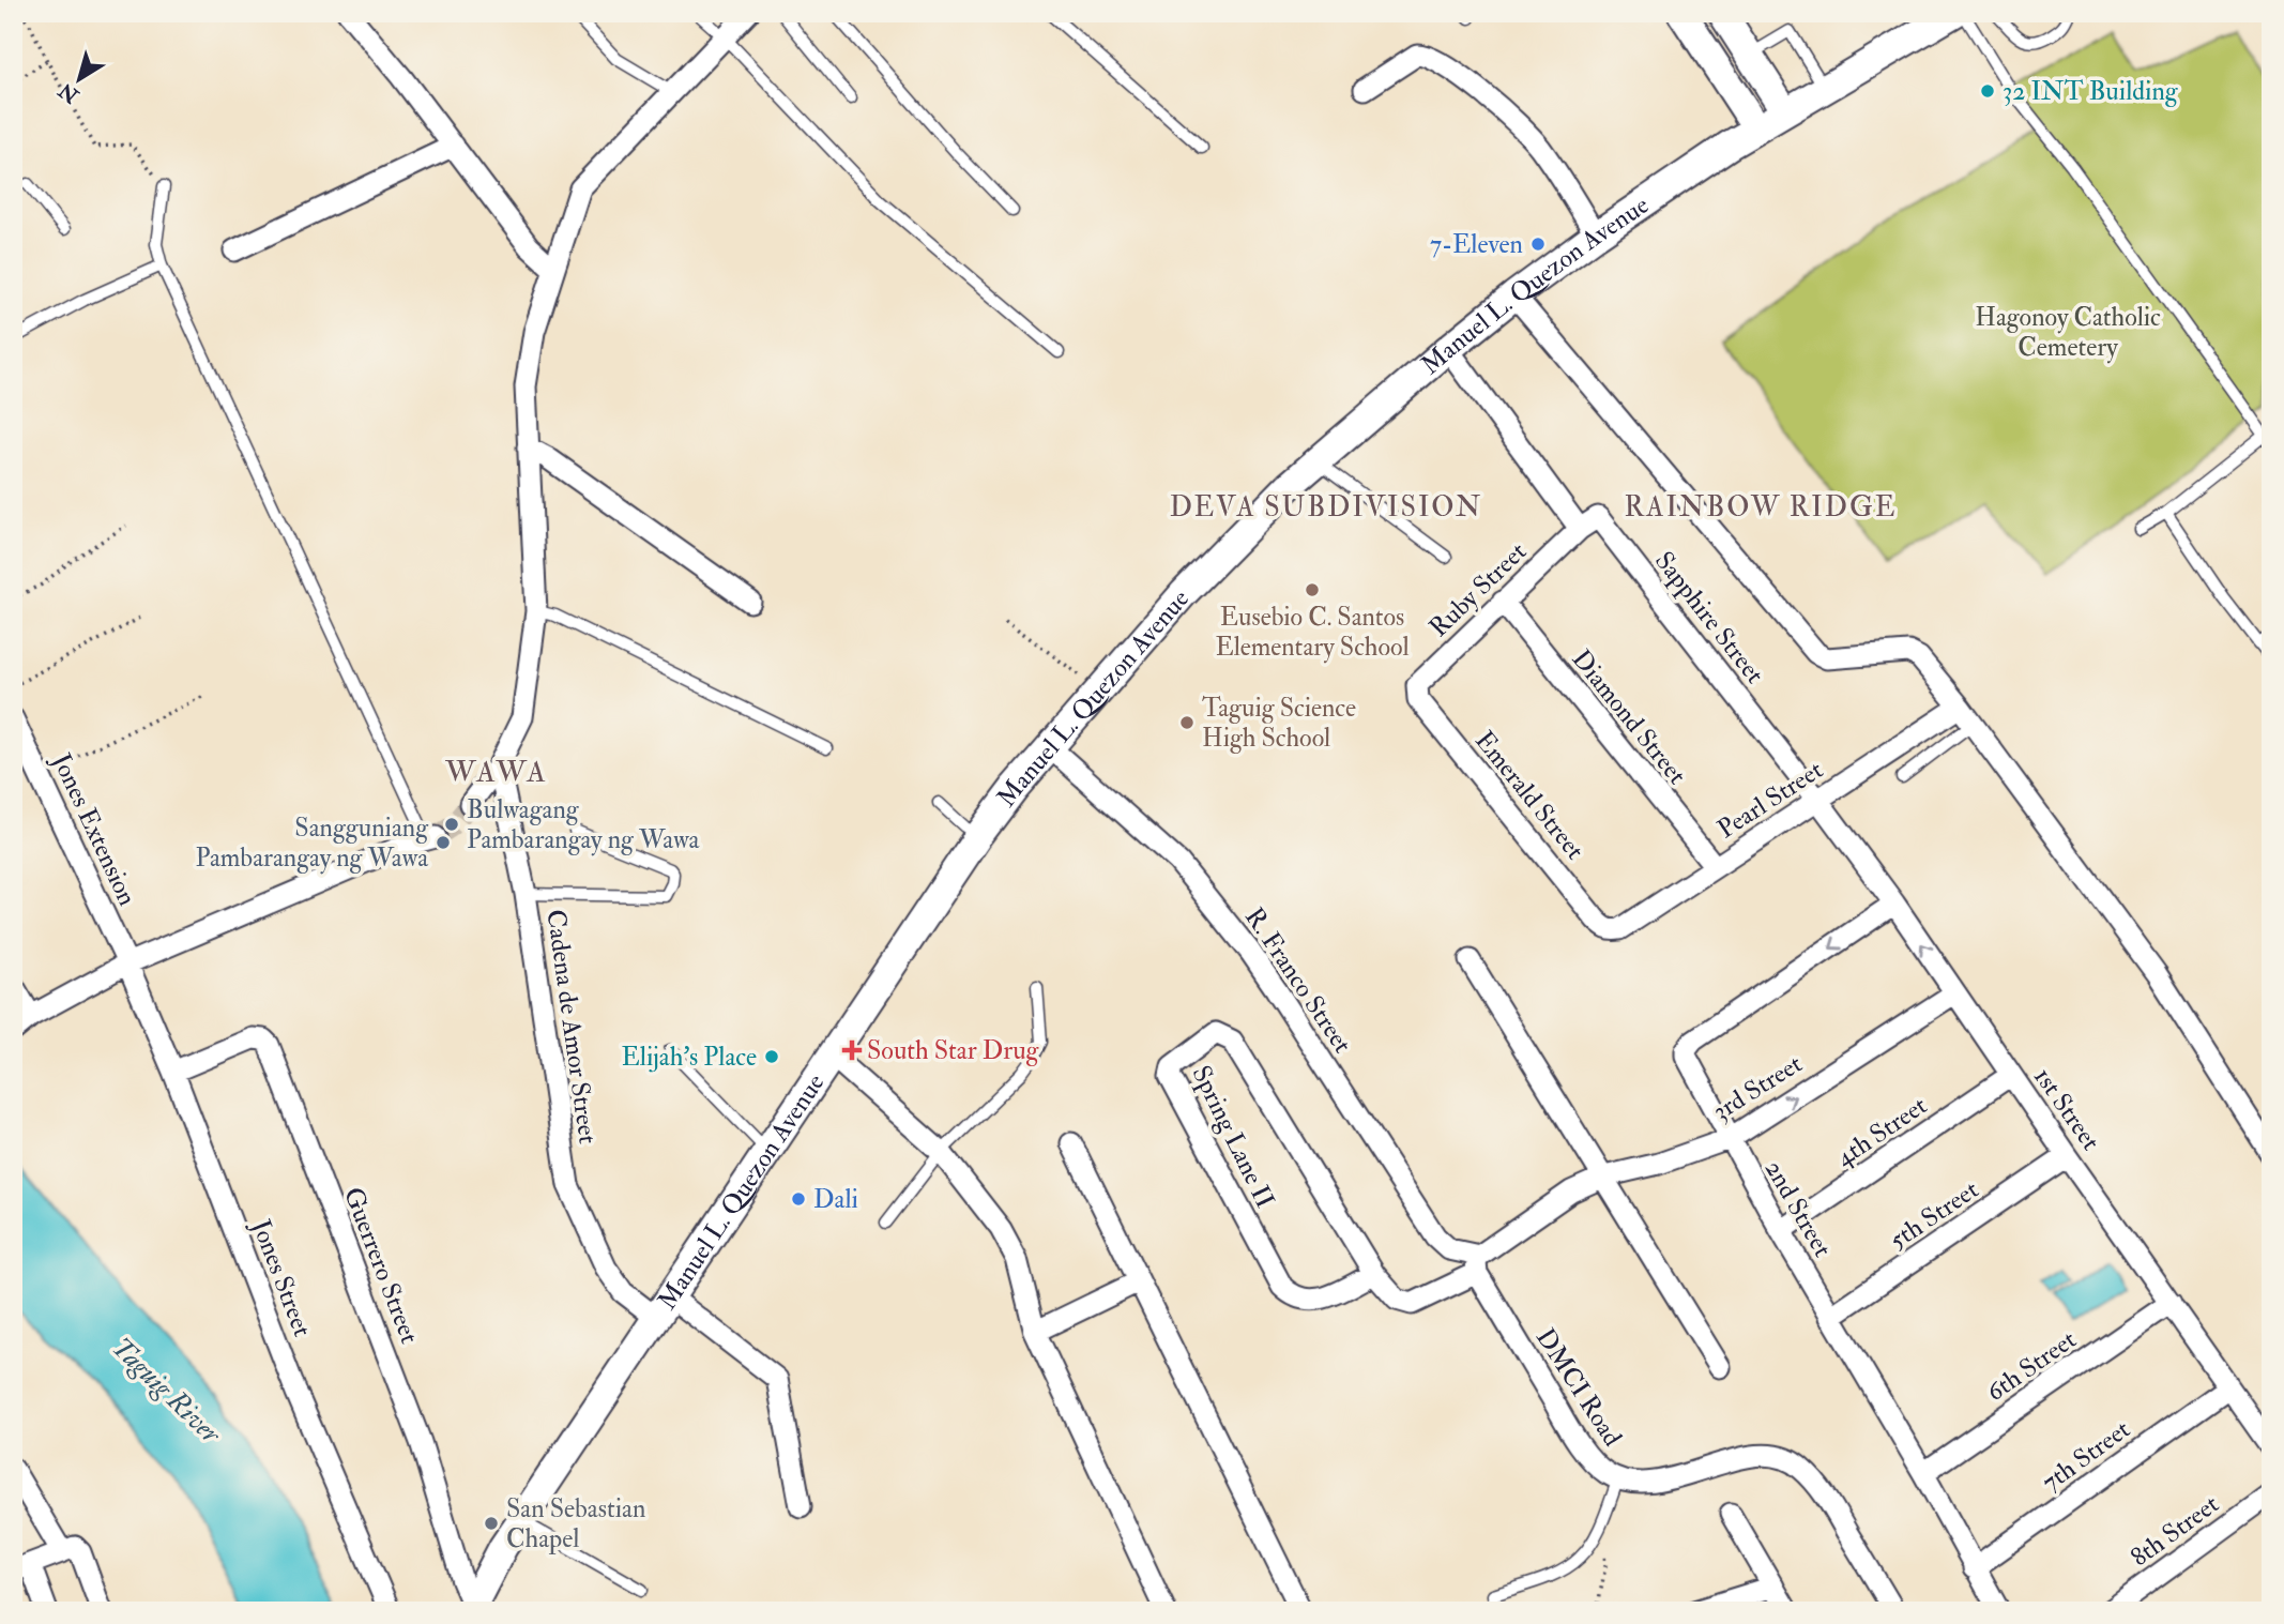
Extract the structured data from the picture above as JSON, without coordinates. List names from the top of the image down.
{
  "streets": {
    "main road": ["Manuel L. Quezon Avenue"],
    "street": [
      "Ruby Street",
      "Sapphire Street",
      "Diamond Street",
      "Emerald Street",
      "Pearl Street",
      "Jones Extension",
      "R. Franco Street",
      "Cadena de Amor Street",
      "3rd Street",
      "1st Street",
      "4th Street",
      "Spring Lane II",
      "2nd Street",
      "5th Street",
      "Guerrero Street",
      "Jones Street",
      "6th Street",
      "DMCI Road",
      "7th Street",
      "8th Street"
    ]
  },
  "crossings": [
    ["Manuel L. Quezon Avenue", "R. Franco Street"],
    ["Manuel L. Quezon Avenue", "Cadena de Amor Street"],
    ["Manuel L. Quezon Avenue", "Guerrero Street"],
    ["Ruby Street", "Sapphire Street"],
    ["Ruby Street", "Diamond Street"],
    ["Ruby Street", "Emerald Street"],
    ["Sapphire Street", "Pearl Street"],
    ["Sapphire Street", "1st Street"],
    ["Diamond Street", "Pearl Street"],
    ["Emerald Street", "Pearl Street"],
    ["Pearl Street", "1st Street"],
    ["Jones Extension", "Jones Street"],
    ["R. Franco Street", "3rd Street"],
    ["R. Franco Street", "Spring Lane II"],
    ["R. Franco Street", "DMCI Road"],
    ["3rd Street", "1st Street"],
    ["3rd Street", "Spring Lane II"],
    ["3rd Street", "2nd Street"],
    ["3rd Street", "DMCI Road"],
    ["1st Street", "4th Street"],
    ["1st Street", "2nd Street"],
    ["1st Street", "5th Street"],
    ["1st Street", "6th Street"],
    ["1st Street", "7th Street"],
    ["4th Street", "2nd Street"],
    ["Spring Lane II", "DMCI Road"],
    ["2nd Street", "5th Street"],
    ["2nd Street", "6th Street"],
    ["2nd Street", "7th Street"],
    ["Guerrero Street", "Jones Street"]
  ],
  "one_way": ["3rd Street"],
  "districts": ["DEVA SUBDIVISION", "RAINBOW RIDGE", "WAWA"],
  "water": ["Taguig River"],
  "parks": ["Hagonoy Catholic Cemetery"],
  "places": {
    "other": [
      "32 INT Building",
      "7-Eleven",
      "Eusebio C. Santos Elementary School",
      "Taguig Science High School",
      "Bulwagang Pambarangay ng Wawa",
      "Sangguniang Pambarangay ng Wawa",
      "Elijah's Place",
      "Dali",
      "San Sebastian Chapel"
    ],
    "health": ["South Star Drug"]
  },
  "north": "bottom left"
}
